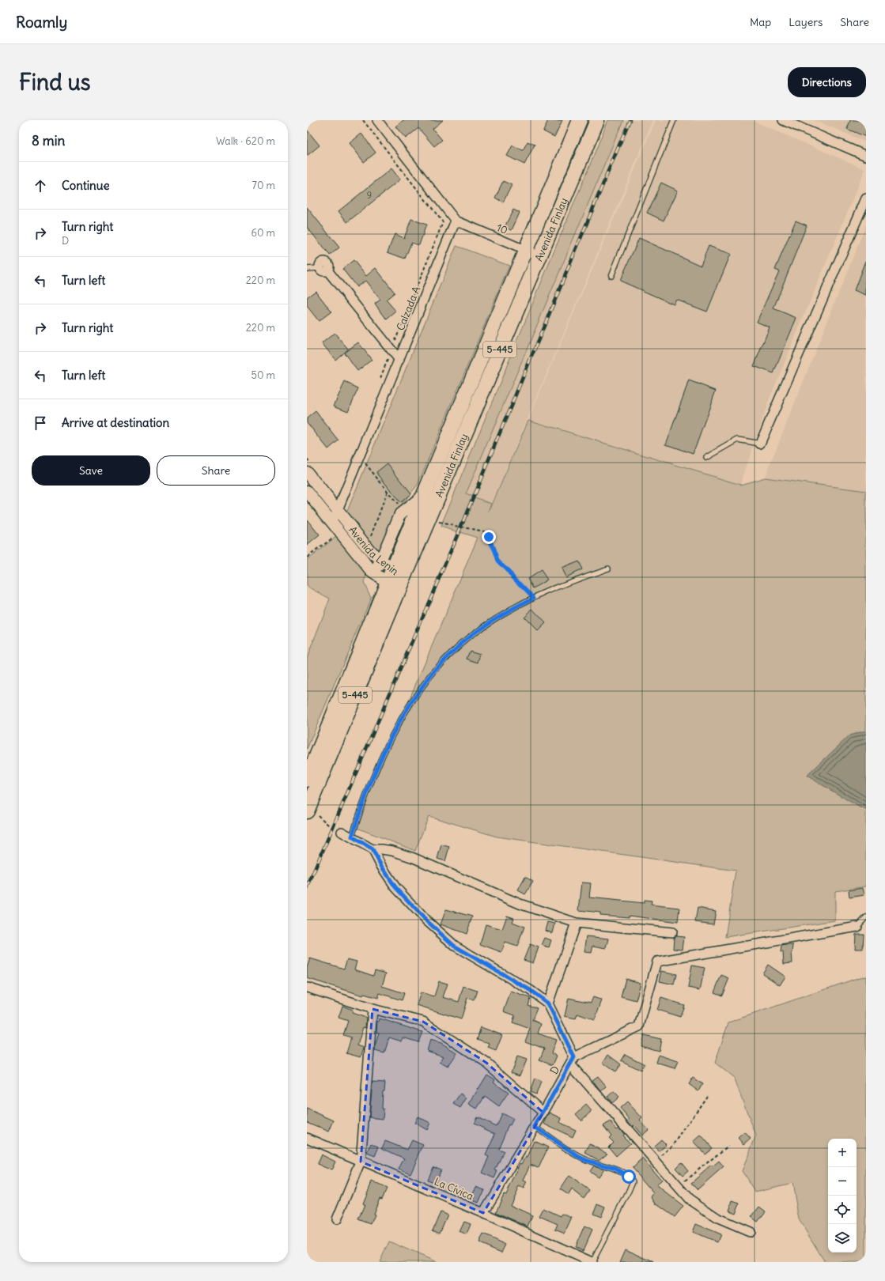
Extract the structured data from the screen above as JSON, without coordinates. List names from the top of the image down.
{
  "streets": {
    "highway": ["Avenida Finlay", "5-445"],
    "street": [
      "10",
      "Calzada A",
      "Avenida Lenin",
      "D",
      "La Cívica"
    ]
  },
  "crossings": [
    ["10", "Avenida Finlay"],
    ["10", "Calzada A"],
    ["Avenida Finlay", "Avenida Lenin"],
    ["Calzada A", "Avenida Lenin"],
    ["D", "La Cívica"]
  ],
  "house_numbers": ["9"],
  "page": {
    "header": "Roamly",
    "nav": ["Map", "Layers", "Share"],
    "buttons": [
      "Directions",
      ["Save", "Share"]
    ],
    "title": "Find us",
    "heading": ["8 min", "Walk · 620 m"],
    "list": [
      ["Continue", "70 m"],
      ["Turn right", "D", "60 m"],
      ["Turn left", "220 m"],
      ["Turn right", "220 m"],
      ["Turn left", "50 m"],
      "Arrive at destination"
    ],
    "map_buttons": ["+", "−"]
  }
}
